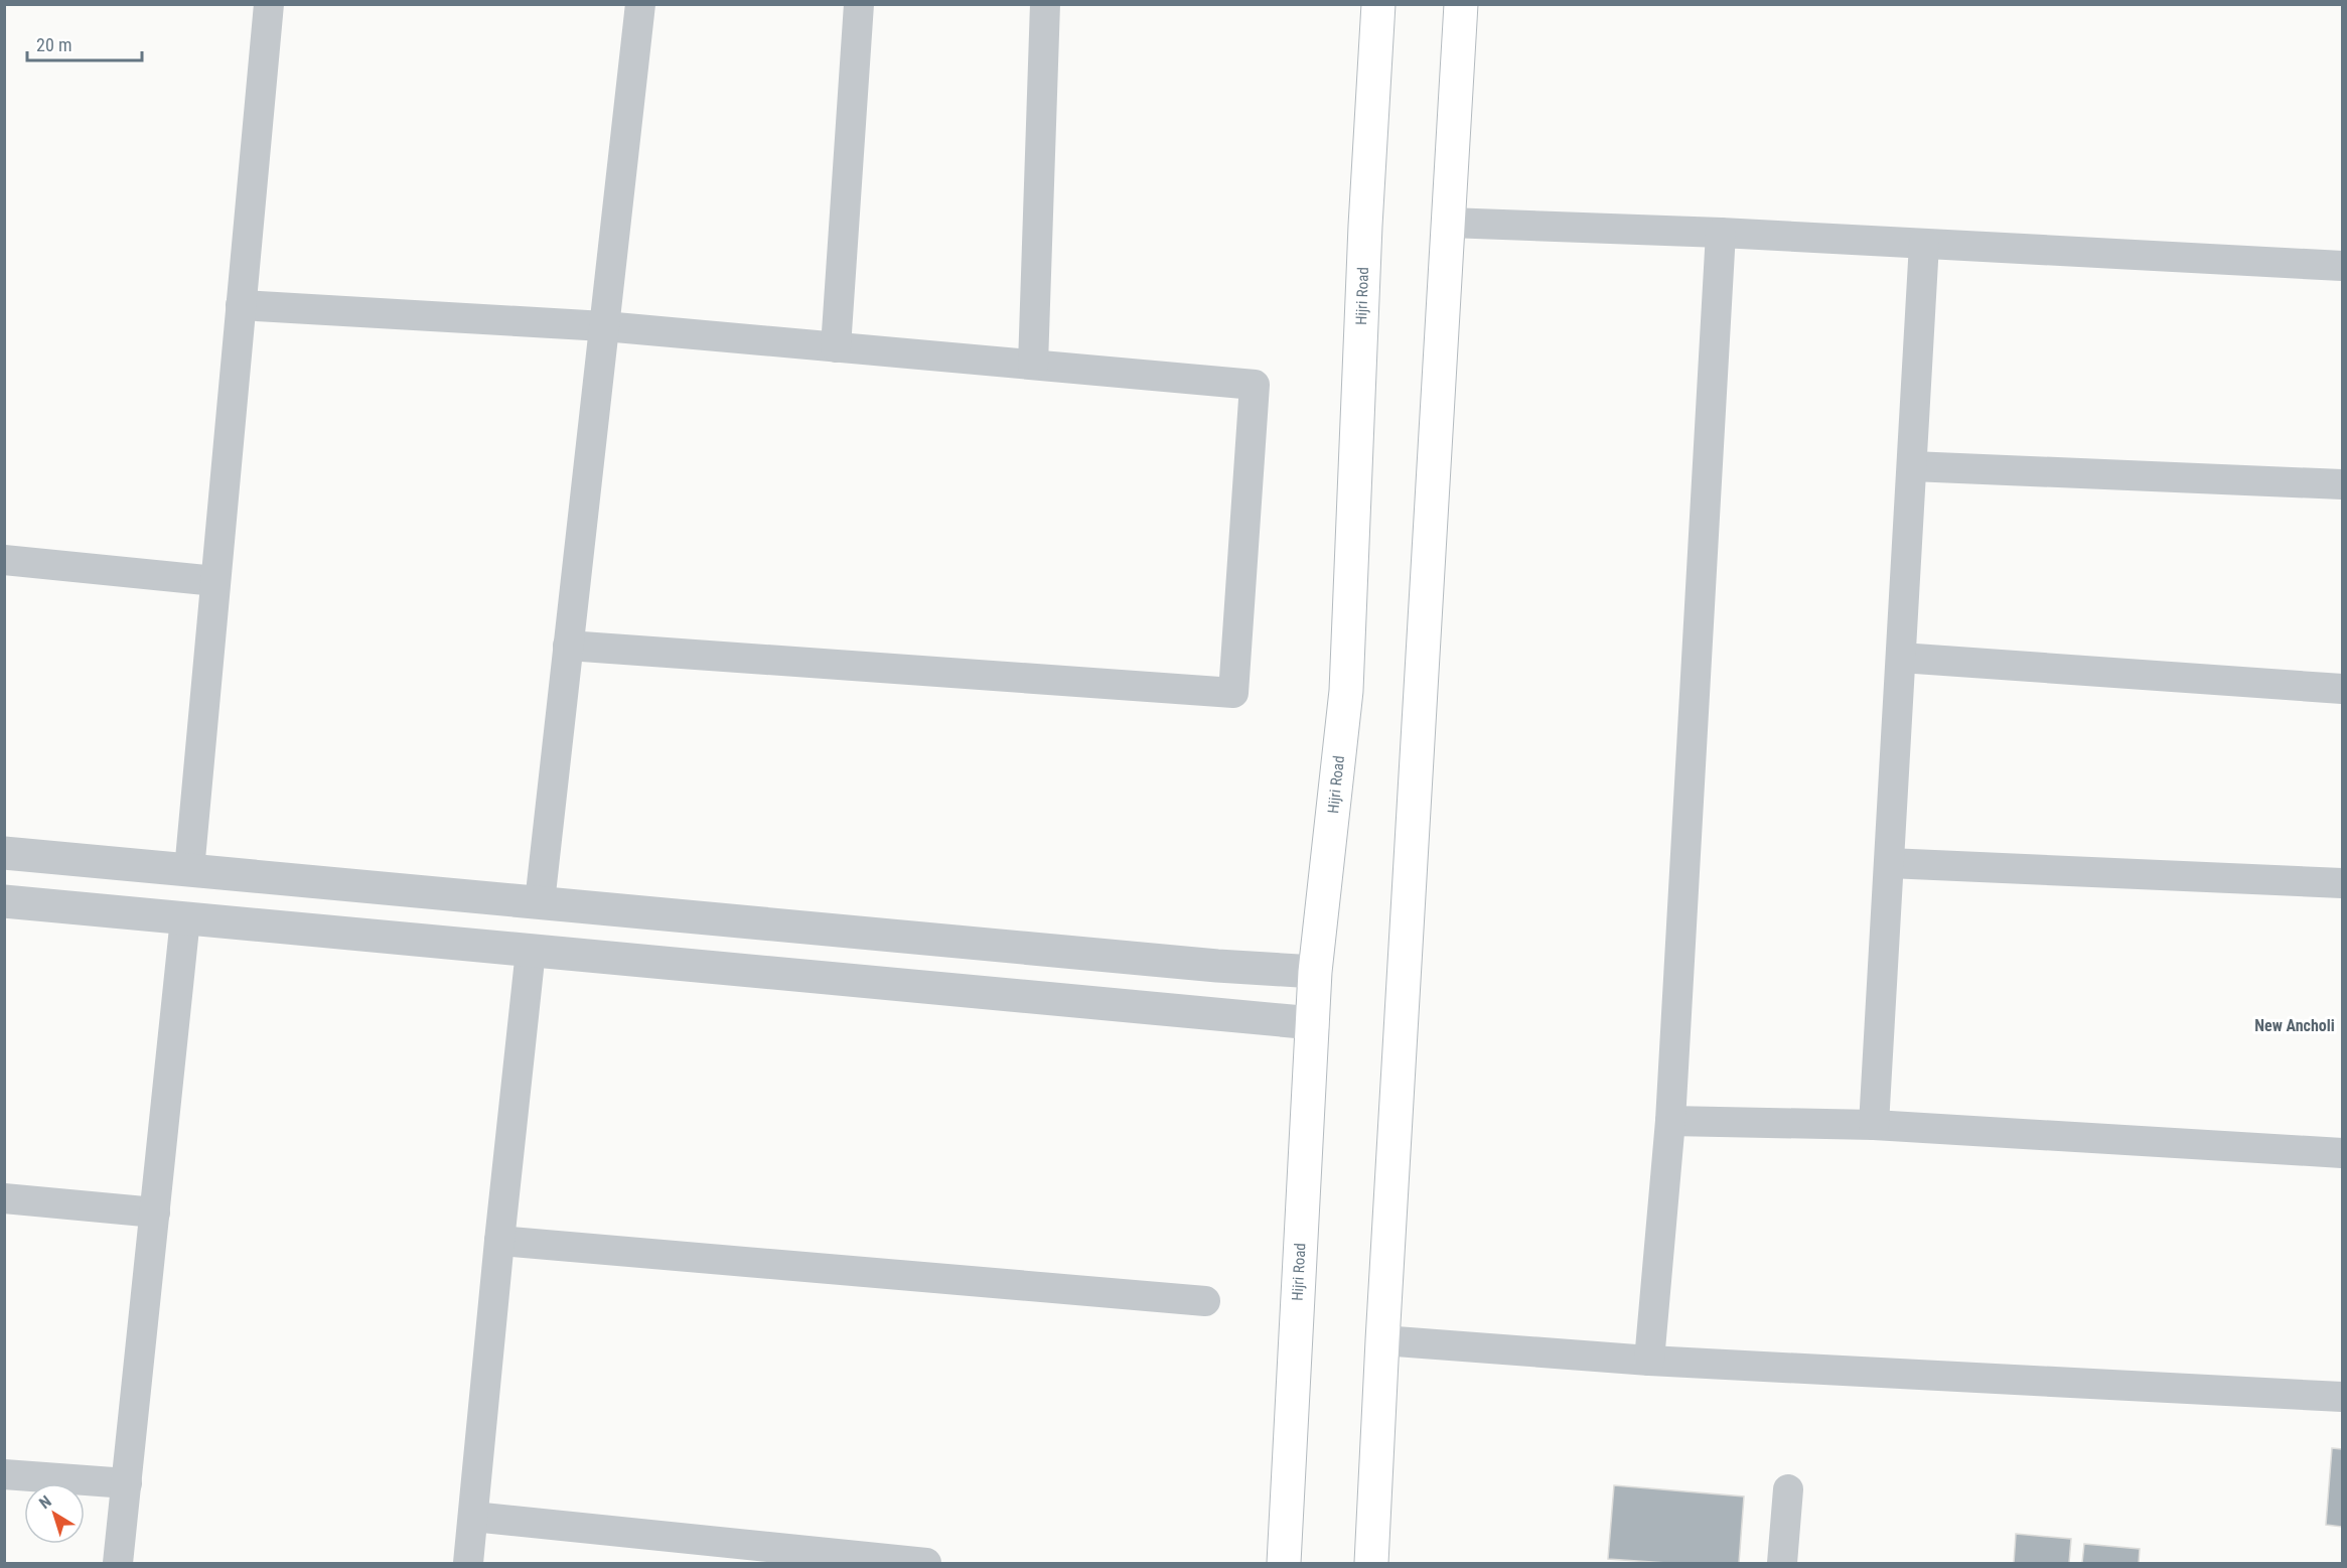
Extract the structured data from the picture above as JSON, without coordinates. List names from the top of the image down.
{
  "streets": {
    "main road": ["Hijri Road"]
  },
  "districts": ["New Ancholi"],
  "scale_bar": "20 m",
  "north": "top left"
}
